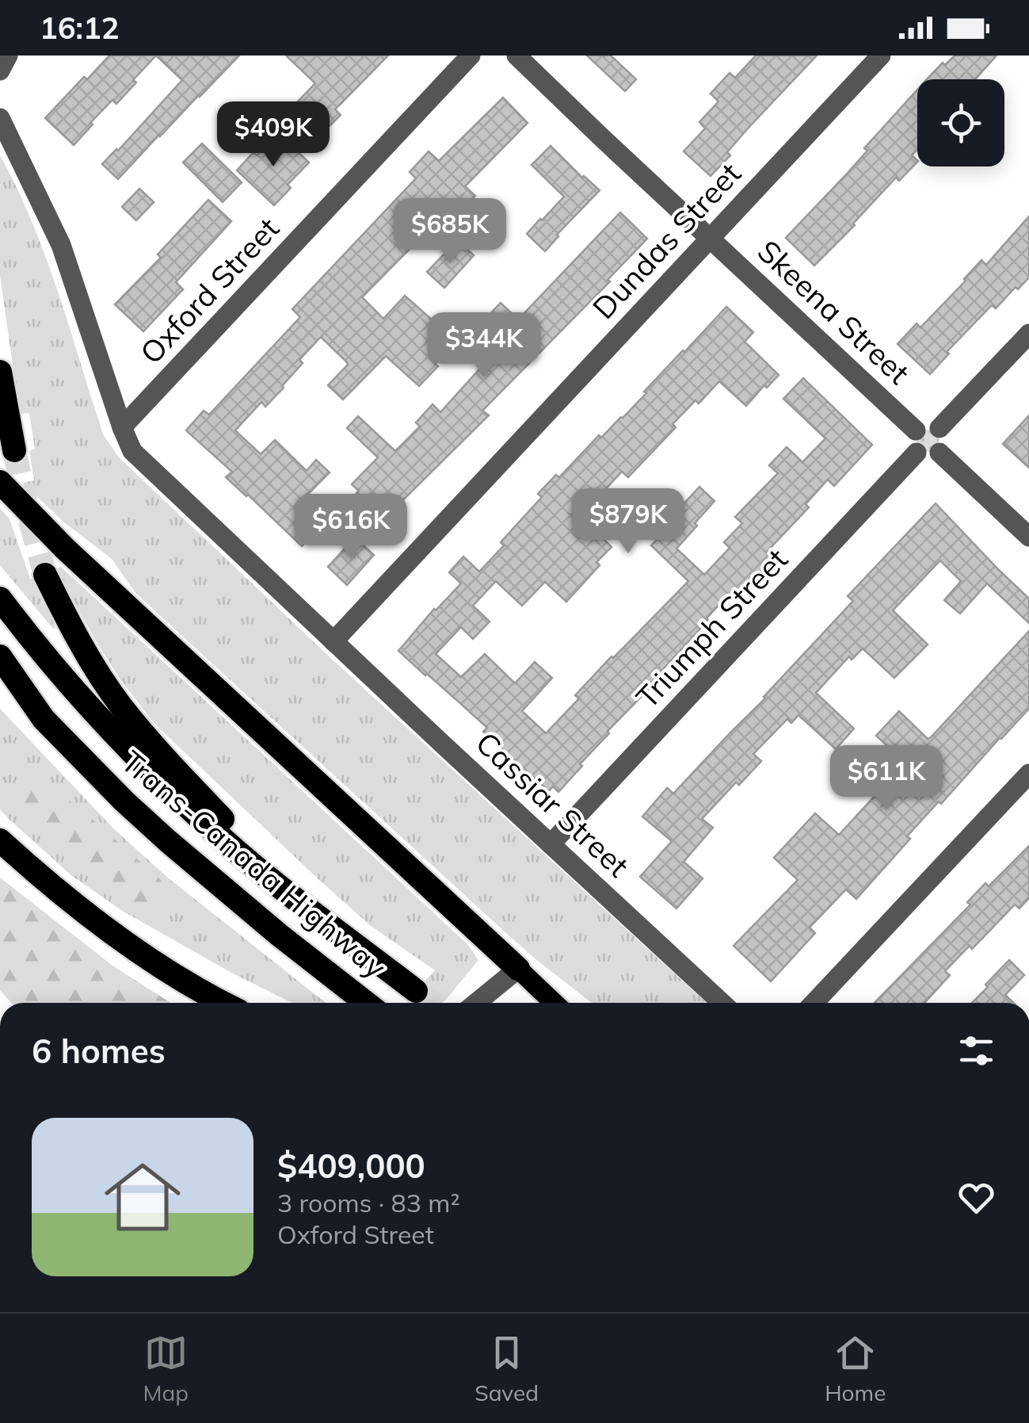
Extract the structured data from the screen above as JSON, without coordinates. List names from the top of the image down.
{
  "streets": {
    "highway": ["Trans-Canada Highway"],
    "street": [
      "Dundas Street",
      "Oxford Street",
      "Skeena Street",
      "Triumph Street",
      "Cassiar Street"
    ]
  },
  "crossings": [
    ["Dundas Street", "Skeena Street"],
    ["Dundas Street", "Cassiar Street"],
    ["Oxford Street", "Cassiar Street"],
    ["Skeena Street", "Triumph Street"],
    ["Triumph Street", "Cassiar Street"]
  ],
  "page": {
    "status": "16:12",
    "price": [
      "$409K",
      "$685K",
      "$344K",
      "$879K",
      "$616K",
      "$611K"
    ],
    "heading": "6 homes",
    "list": [
      {
        "name": "$409,000",
        "note": "3 rooms · 83 m² · Oxford Street"
      }
    ],
    "tabs": ["Map", "Saved", "Home"]
  }
}
